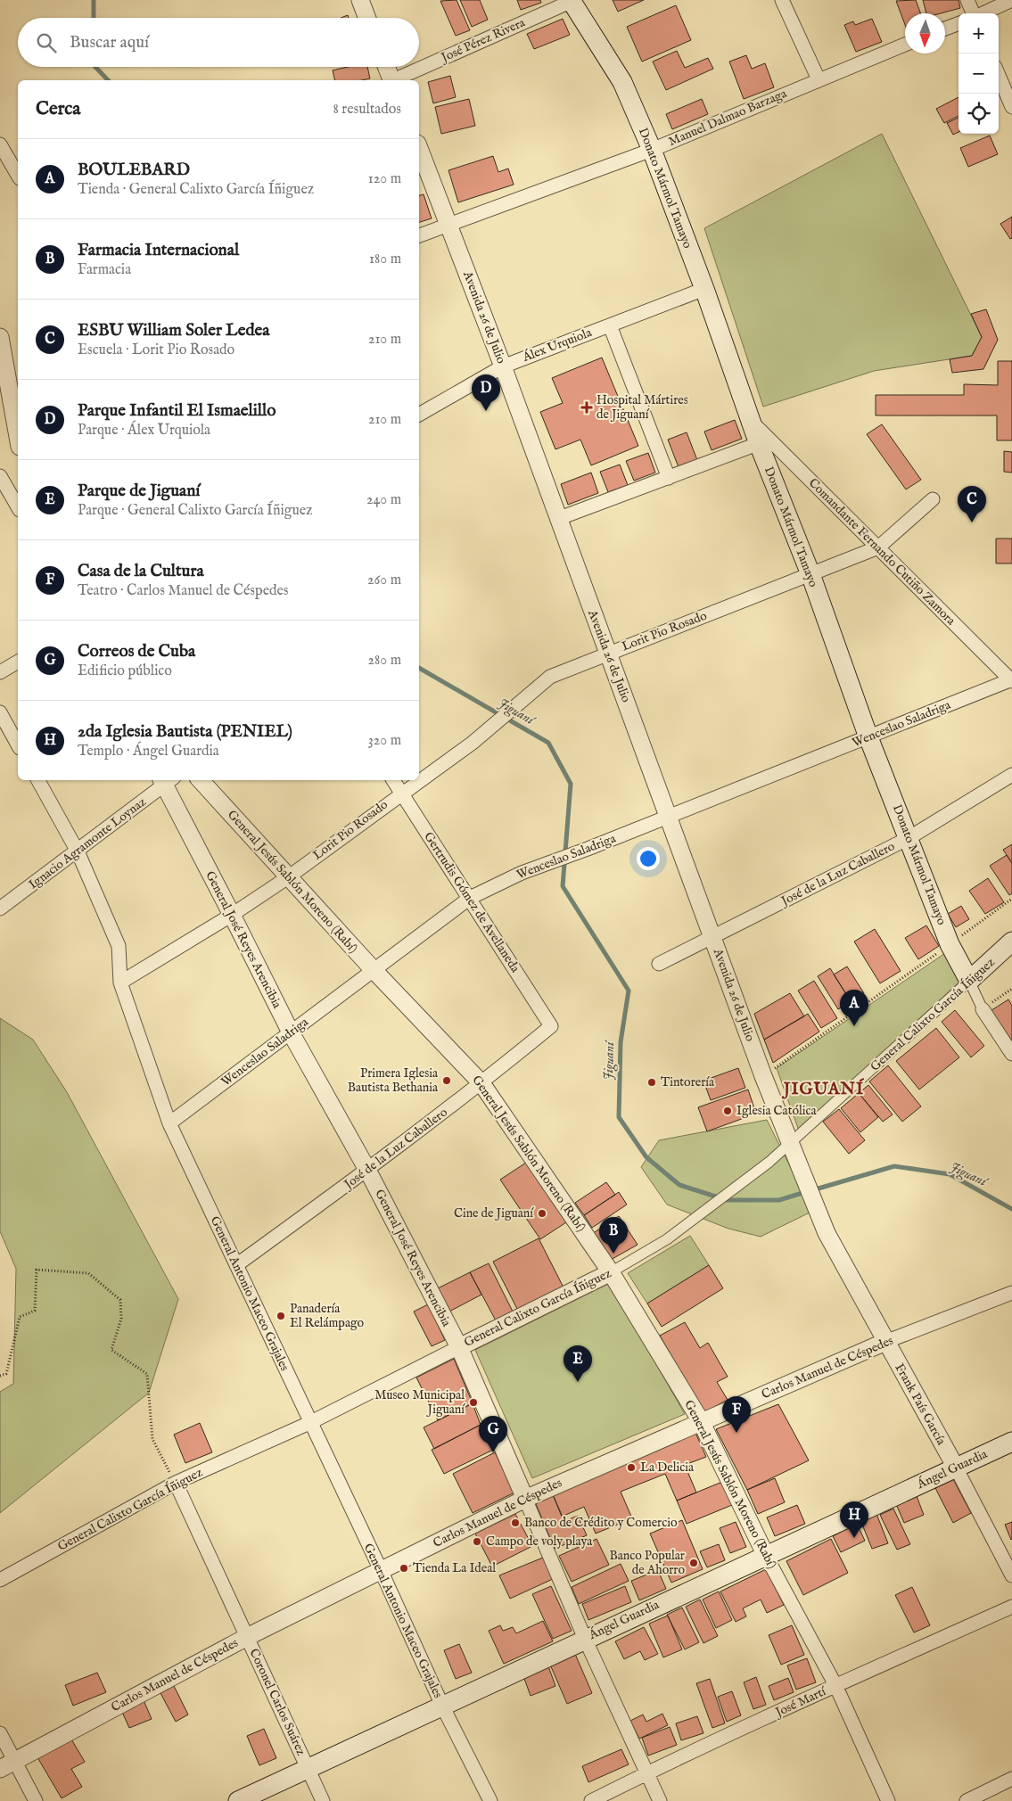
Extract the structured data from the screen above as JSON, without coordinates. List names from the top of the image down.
{
  "streets": {
    "main road": ["Donato Mármol Tamayo", "General Calixto García Íñiguez", "Ángel Guardia"],
    "street": [
      "José Pérez Rivera",
      "Manuel Dalmao Barzaga",
      "Avenida 26 de Julio",
      "Álex Urquiola",
      "Comandante Fernando Cutiño Zamora",
      "Lorit Pio Rosado",
      "Wenceslao Saladriga",
      "Ignacio Agramonte Loynaz",
      "José de la Luz Caballero",
      "General Jesús Sablón Moreno (Rabí)",
      "Gertrudis Gómez de Avellaneda",
      "General José Reyes Arencibia",
      "General Antonio Maceo Grajales",
      "Carlos Manuel de Céspedes",
      "Frank País García",
      "Coronel Carlos Suárez",
      "José Martí"
    ]
  },
  "crossings": [
    ["José Pérez Rivera", "Donato Mármol Tamayo"],
    ["Manuel Dalmao Barzaga", "Donato Mármol Tamayo"],
    ["Manuel Dalmao Barzaga", "Avenida 26 de Julio"],
    ["Donato Mármol Tamayo", "Álex Urquiola"],
    ["Donato Mármol Tamayo", "Comandante Fernando Cutiño Zamora"],
    ["Donato Mármol Tamayo", "Lorit Pio Rosado"],
    ["Donato Mármol Tamayo", "Wenceslao Saladriga"],
    ["Donato Mármol Tamayo", "José de la Luz Caballero"],
    ["Donato Mármol Tamayo", "General Calixto García Íñiguez"],
    ["Avenida 26 de Julio", "Álex Urquiola"],
    ["Avenida 26 de Julio", "Lorit Pio Rosado"],
    ["Avenida 26 de Julio", "Wenceslao Saladriga"],
    ["Avenida 26 de Julio", "José de la Luz Caballero"],
    ["Avenida 26 de Julio", "General Calixto García Íñiguez"],
    ["Avenida 26 de Julio", "Frank País García"],
    ["Comandante Fernando Cutiño Zamora", "Lorit Pio Rosado"],
    ["Comandante Fernando Cutiño Zamora", "Wenceslao Saladriga"],
    ["Lorit Pio Rosado", "General Jesús Sablón Moreno (Rabí)"],
    ["Lorit Pio Rosado", "Gertrudis Gómez de Avellaneda"],
    ["Lorit Pio Rosado", "General José Reyes Arencibia"],
    ["Lorit Pio Rosado", "General Antonio Maceo Grajales"],
    ["Wenceslao Saladriga", "General Jesús Sablón Moreno (Rabí)"],
    ["Wenceslao Saladriga", "Gertrudis Gómez de Avellaneda"],
    ["Wenceslao Saladriga", "General José Reyes Arencibia"],
    ["Wenceslao Saladriga", "General Antonio Maceo Grajales"],
    ["Ignacio Agramonte Loynaz", "General José Reyes Arencibia"],
    ["Ignacio Agramonte Loynaz", "General Antonio Maceo Grajales"],
    ["José de la Luz Caballero", "General Jesús Sablón Moreno (Rabí)"],
    ["José de la Luz Caballero", "Gertrudis Gómez de Avellaneda"],
    ["José de la Luz Caballero", "General José Reyes Arencibia"],
    ["José de la Luz Caballero", "General Antonio Maceo Grajales"],
    ["General Jesús Sablón Moreno (Rabí)", "General Calixto García Íñiguez"],
    ["General Jesús Sablón Moreno (Rabí)", "Carlos Manuel de Céspedes"],
    ["General Jesús Sablón Moreno (Rabí)", "Ángel Guardia"],
    ["General Jesús Sablón Moreno (Rabí)", "José Martí"],
    ["General José Reyes Arencibia", "General Calixto García Íñiguez"],
    ["General José Reyes Arencibia", "Carlos Manuel de Céspedes"],
    ["General José Reyes Arencibia", "Ángel Guardia"],
    ["General José Reyes Arencibia", "José Martí"],
    ["General Calixto García Íñiguez", "General Antonio Maceo Grajales"],
    ["General Calixto García Íñiguez", "Coronel Carlos Suárez"],
    ["General Antonio Maceo Grajales", "Carlos Manuel de Céspedes"],
    ["General Antonio Maceo Grajales", "Ángel Guardia"],
    ["Carlos Manuel de Céspedes", "Frank País García"],
    ["Carlos Manuel de Céspedes", "Coronel Carlos Suárez"],
    ["Frank País García", "Ángel Guardia"],
    ["Ángel Guardia", "Coronel Carlos Suárez"]
  ],
  "districts": ["JIGUANÍ"],
  "water": ["Jiguaní"],
  "places": {
    "health": ["Hospital Mártires de Jiguaní"],
    "other": [
      "Primera Iglesia Bautista Bethania",
      "Tintorería",
      "Iglesia Católica",
      "Cine de Jiguaní",
      "Panadería El Relámpago",
      "Museo Municipal Jiguaní",
      "La Delicia",
      "Banco de Crédito y Comercio",
      "Campo de voly playa",
      "Banco Popular de Ahorro",
      "Tienda La Ideal"
    ]
  },
  "north": "bottom",
  "page": {
    "map_buttons": ["+", "−"],
    "search": "Buscar aquí",
    "heading": ["Cerca", "8 resultados"],
    "list": [
      {
        "mark": "A",
        "name": "BOULEBARD",
        "note": "Tienda · General Calixto García Íñiguez",
        "value": "120 m"
      },
      {
        "mark": "B",
        "name": "Farmacia Internacional",
        "note": "Farmacia",
        "value": "180 m"
      },
      {
        "mark": "C",
        "name": "ESBU William Soler Ledea",
        "note": "Escuela · Lorit Pio Rosado",
        "value": "210 m"
      },
      {
        "mark": "D",
        "name": "Parque Infantil El Ismaelillo",
        "note": "Parque · Álex Urquiola",
        "value": "210 m"
      },
      {
        "mark": "E",
        "name": "Parque de Jiguaní",
        "note": "Parque · General Calixto García Íñiguez",
        "value": "240 m"
      },
      {
        "mark": "F",
        "name": "Casa de la Cultura",
        "note": "Teatro · Carlos Manuel de Céspedes",
        "value": "260 m"
      },
      {
        "mark": "G",
        "name": "Correos de Cuba",
        "note": "Edificio público",
        "value": "280 m"
      },
      {
        "mark": "H",
        "name": "2da Iglesia Bautista (PENIEL)",
        "note": "Templo · Ángel Guardia",
        "value": "320 m"
      }
    ],
    "pins": [
      "D",
      "C",
      "A",
      "B",
      "E",
      "F",
      "G",
      "H"
    ]
  }
}
